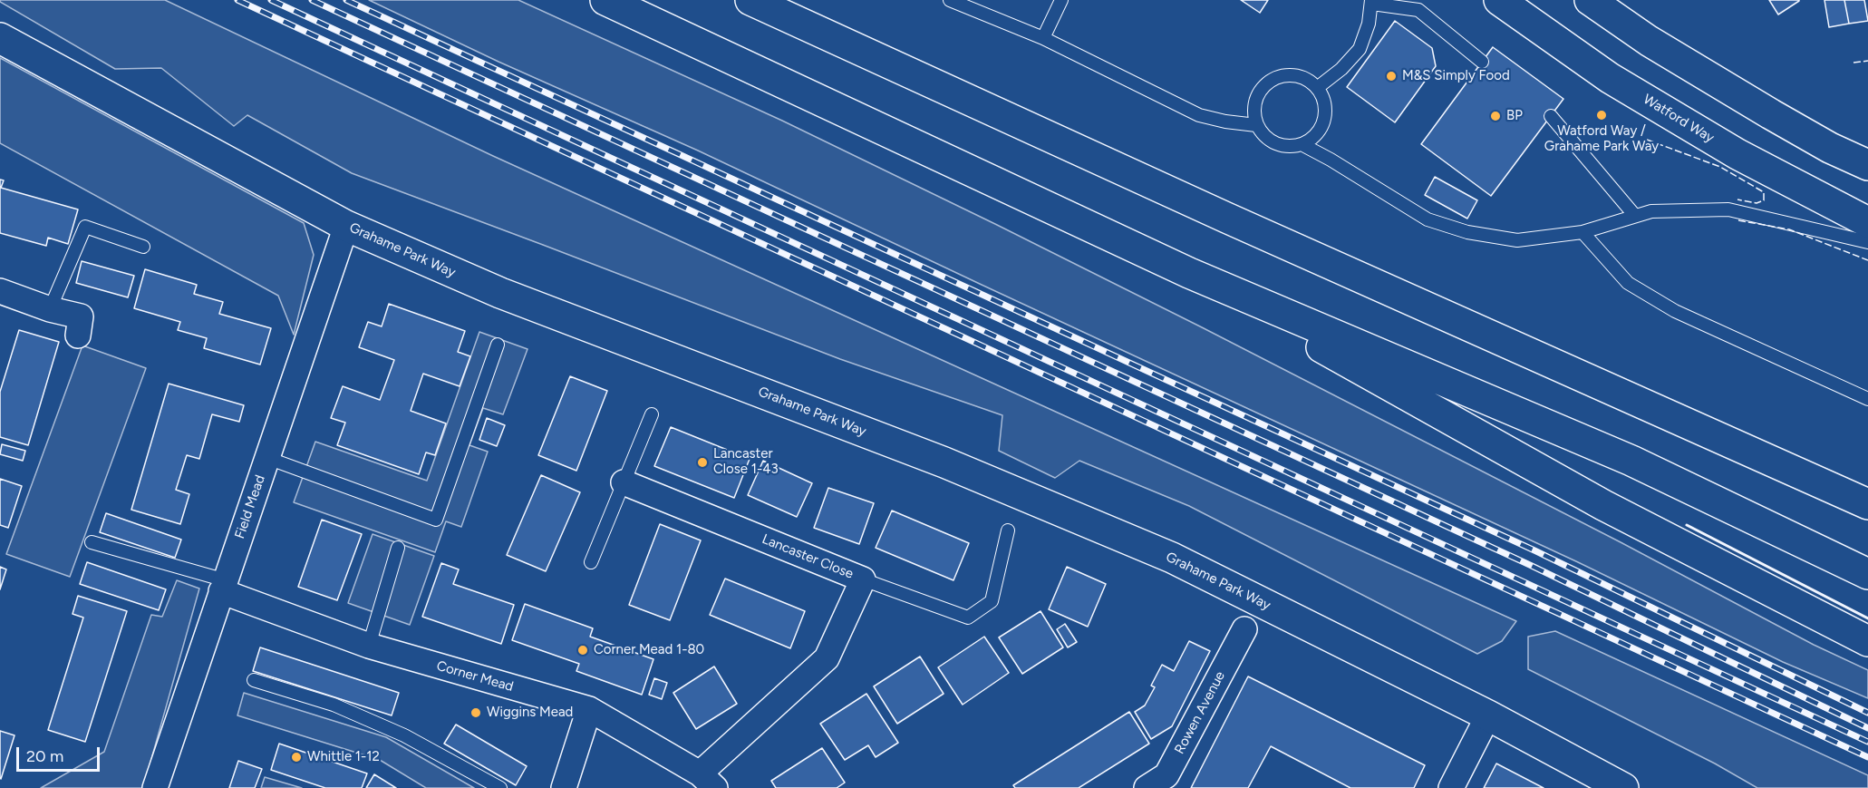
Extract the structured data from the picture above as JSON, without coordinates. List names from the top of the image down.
{
  "streets": {
    "main road": ["Watford Way", "Grahame Park Way"],
    "street": [
      "Field Mead",
      "Lancaster Close",
      "Corner Mead",
      "Rowen Avenue"
    ]
  },
  "crossings": [
    ["Grahame Park Way", "Field Mead"],
    ["Field Mead", "Corner Mead"],
    ["Lancaster Close", "Corner Mead"]
  ],
  "places": [
    "M&S Simply Food",
    "Watford Way / Grahame Park Way",
    "BP",
    "Lancaster Close 1-43",
    "Corner Mead 1-80",
    "Wiggins Mead",
    "Whittle 1-12"
  ],
  "scale_bar": "20 m"
}
